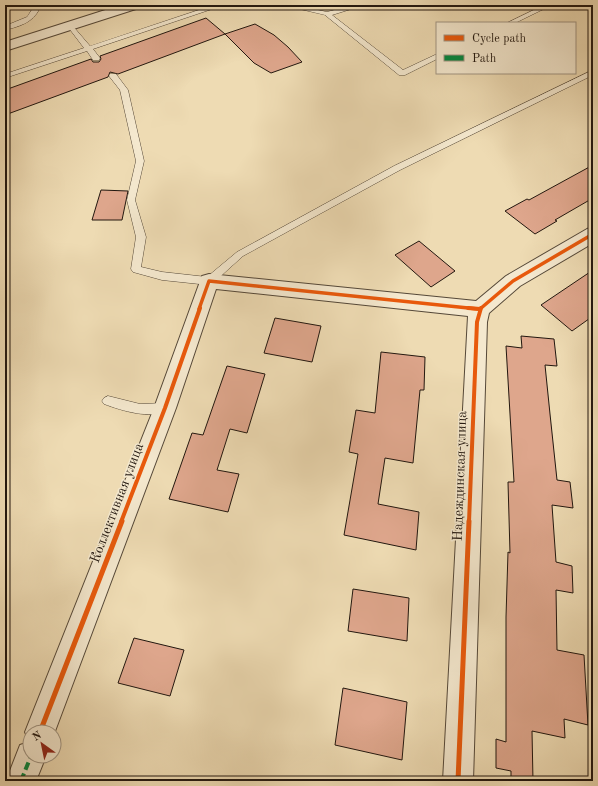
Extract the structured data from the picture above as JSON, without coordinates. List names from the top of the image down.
{
  "streets": {
    "street": ["Надеждинская улица", "Коллективная улица"]
  },
  "legend": ["Cycle path", "Path"],
  "north": "top left"
}
